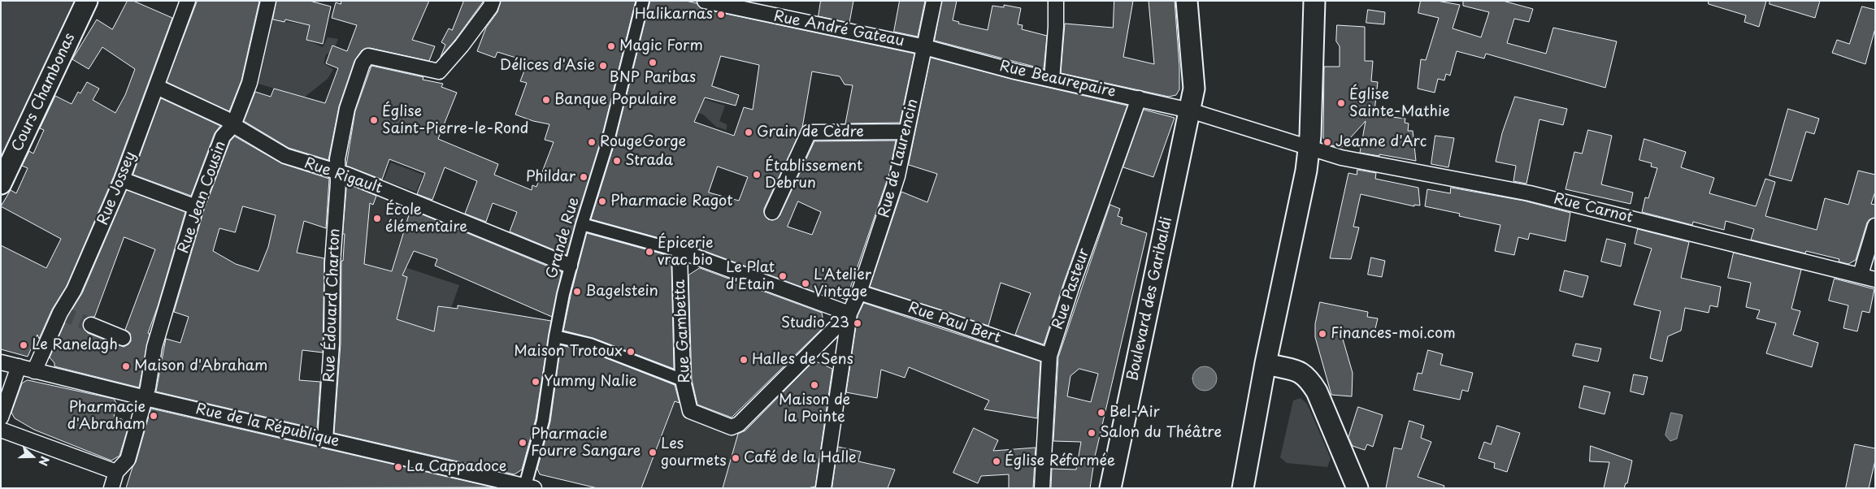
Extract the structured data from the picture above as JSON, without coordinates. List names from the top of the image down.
{
  "streets": {
    "main road": ["Cours Chambonas", "Boulevard des Garibaldi"],
    "street": [
      "Rue André Gateau",
      "Rue Beaurepaire",
      "Rue de Laurencin",
      "Rue Rigault",
      "Rue Jossey",
      "Rue Jean Cousin",
      "Rue Carnot",
      "Grande Rue",
      "Rue Pasteur",
      "Rue Édouard Charton",
      "Rue Paul Bert",
      "Rue Gambetta",
      "Rue de la République"
    ]
  },
  "crossings": [
    ["Rue André Gateau", "Rue Beaurepaire"],
    ["Rue André Gateau", "Rue de Laurencin"],
    ["Rue Beaurepaire", "Rue de Laurencin"],
    ["Rue Beaurepaire", "Rue Carnot"],
    ["Rue Beaurepaire", "Rue Pasteur"],
    ["Rue Beaurepaire", "Boulevard des Garibaldi"],
    ["Rue de Laurencin", "Rue Paul Bert"],
    ["Rue de Laurencin", "Rue Gambetta"],
    ["Rue Rigault", "Rue Jossey"],
    ["Rue Rigault", "Rue Jean Cousin"],
    ["Rue Rigault", "Grande Rue"],
    ["Rue Rigault", "Rue Édouard Charton"],
    ["Rue Jossey", "Rue de la République"],
    ["Rue Jean Cousin", "Rue de la République"],
    ["Rue Carnot", "Boulevard des Garibaldi"],
    ["Grande Rue", "Rue de la République"],
    ["Rue Pasteur", "Rue Paul Bert"],
    ["Rue Édouard Charton", "Rue de la République"]
  ],
  "places": [
    "Halikarnas",
    "Magic Form",
    "BNP Paribas",
    "Délices d'Asie",
    "Banque Populaire",
    "Église Sainte-Mathie",
    "Église Saint-Pierre-le-Rond",
    "Grain de Cèdre",
    "RougeGorge",
    "Jeanne d'Arc",
    "Strada",
    "Établissement Debrun",
    "Phildar",
    "Pharmacie Ragot",
    "École élémentaire",
    "Épicerie vrac bio",
    "Le Plat d'Etain",
    "L'Atelier Vintage",
    "Bagelstein",
    "Studio 23",
    "Finances-moi.com",
    "Le Ranelagh",
    "Maison Trotoux",
    "Halles de Sens",
    "Maison d'Abraham",
    "Yummy Nalie",
    "Maison de la Pointe",
    "Bel-Air",
    "Pharmacie d'Abraham",
    "Salon du Théâtre",
    "Pharmacie Fourre Sangare",
    "Les gourmets",
    "Café de la Halle",
    "Église Réformée",
    "La Cappadoce"
  ],
  "north": "right"
}
